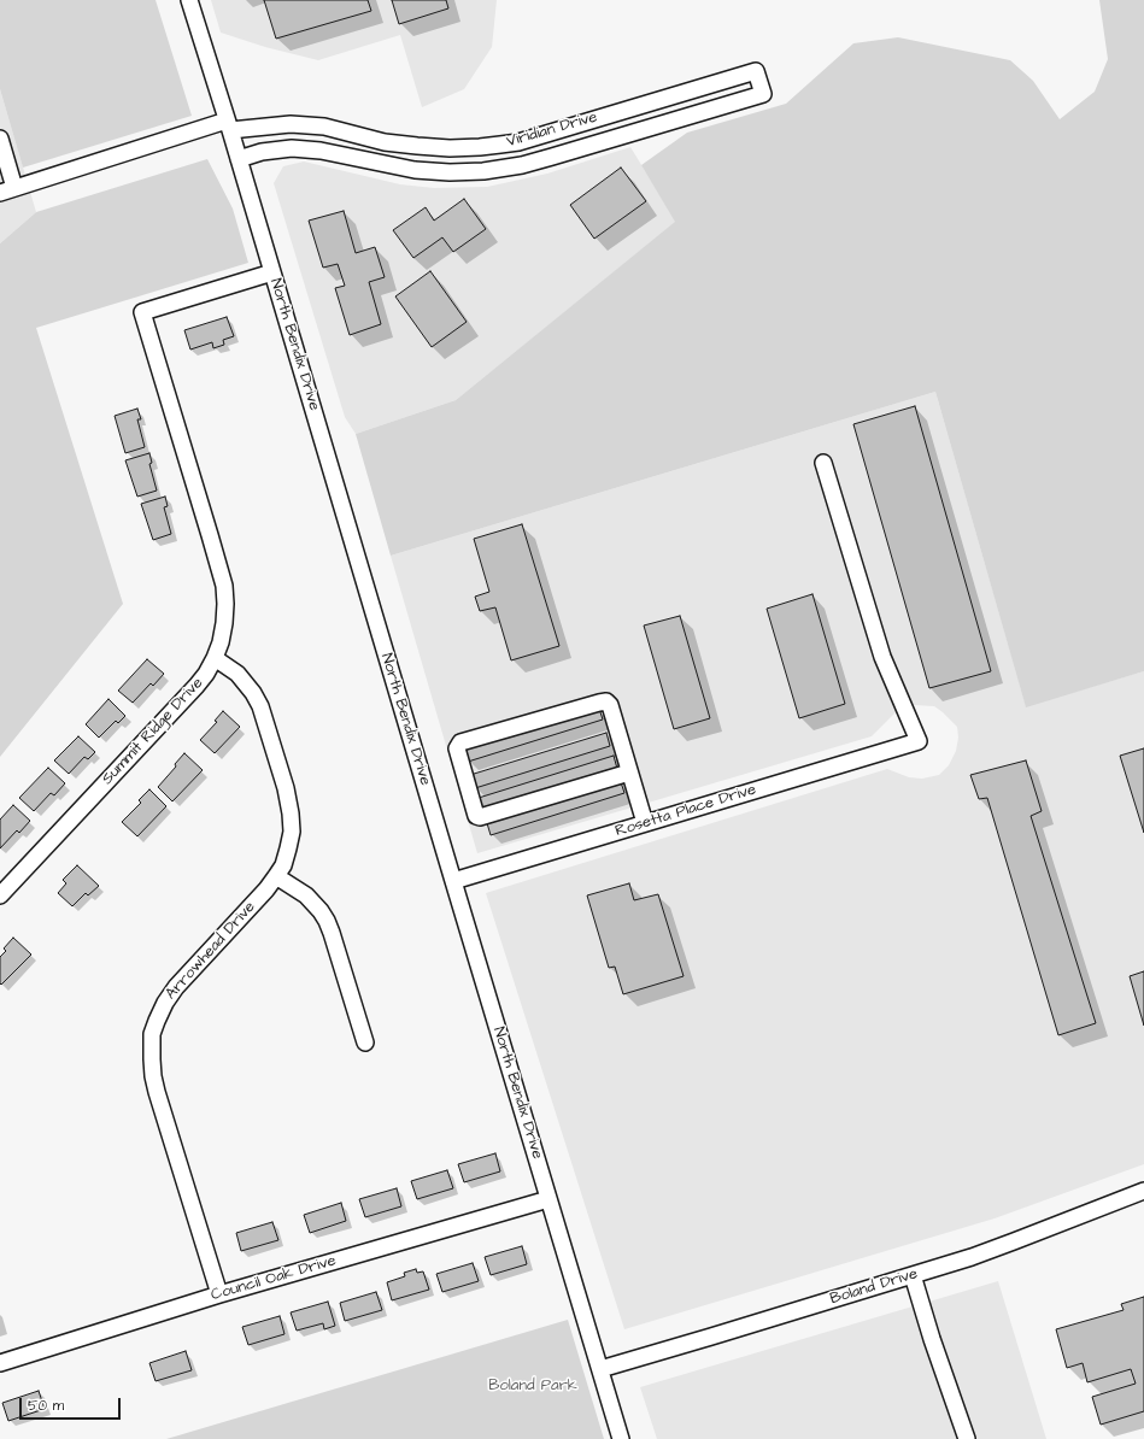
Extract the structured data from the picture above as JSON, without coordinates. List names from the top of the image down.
{
  "streets": {
    "street": [
      "Viridian Drive",
      "North Bendix Drive",
      "Summit Ridge Drive",
      "Rosetta Place Drive",
      "Arrowhead Drive",
      "Council Oak Drive",
      "Boland Drive"
    ]
  },
  "crossings": [
    ["Viridian Drive", "North Bendix Drive"],
    ["North Bendix Drive", "Summit Ridge Drive"],
    ["North Bendix Drive", "Rosetta Place Drive"],
    ["North Bendix Drive", "Council Oak Drive"],
    ["North Bendix Drive", "Boland Drive"],
    ["Summit Ridge Drive", "Arrowhead Drive"],
    ["Arrowhead Drive", "Council Oak Drive"]
  ],
  "parks": ["Boland Park"],
  "scale_bar": "50 m"
}
